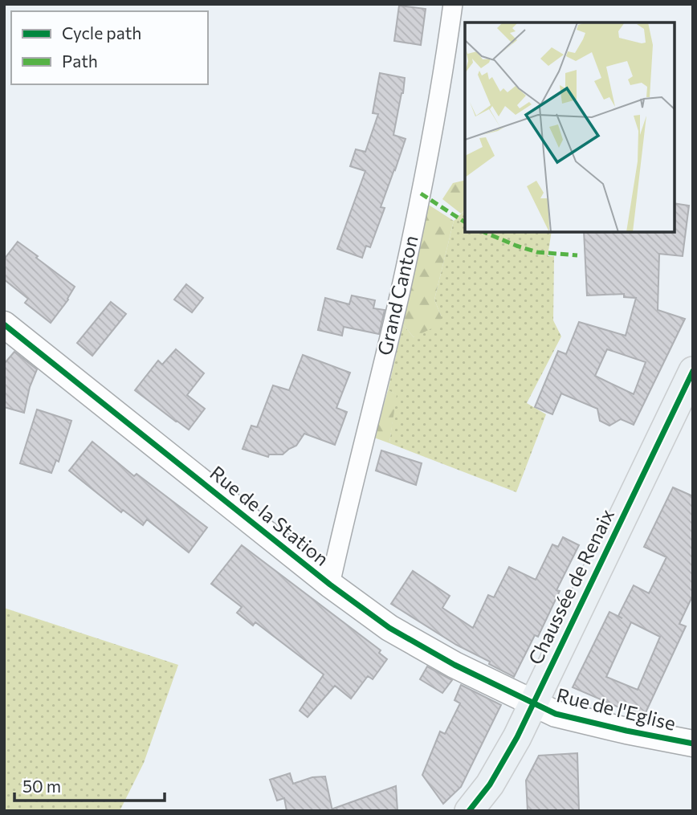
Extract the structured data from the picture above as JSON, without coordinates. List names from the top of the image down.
{
  "streets": {
    "main road": ["Chaussée de Renaix"],
    "street": ["Grand Canton", "Rue de la Station", "Rue de l'Eglise"]
  },
  "crossings": [
    ["Grand Canton", "Rue de la Station"],
    ["Rue de la Station", "Chaussée de Renaix"],
    ["Rue de la Station", "Rue de l'Eglise"],
    ["Chaussée de Renaix", "Rue de l'Eglise"]
  ],
  "legend": ["Cycle path", "Path"],
  "scale_bar": "50 m"
}
